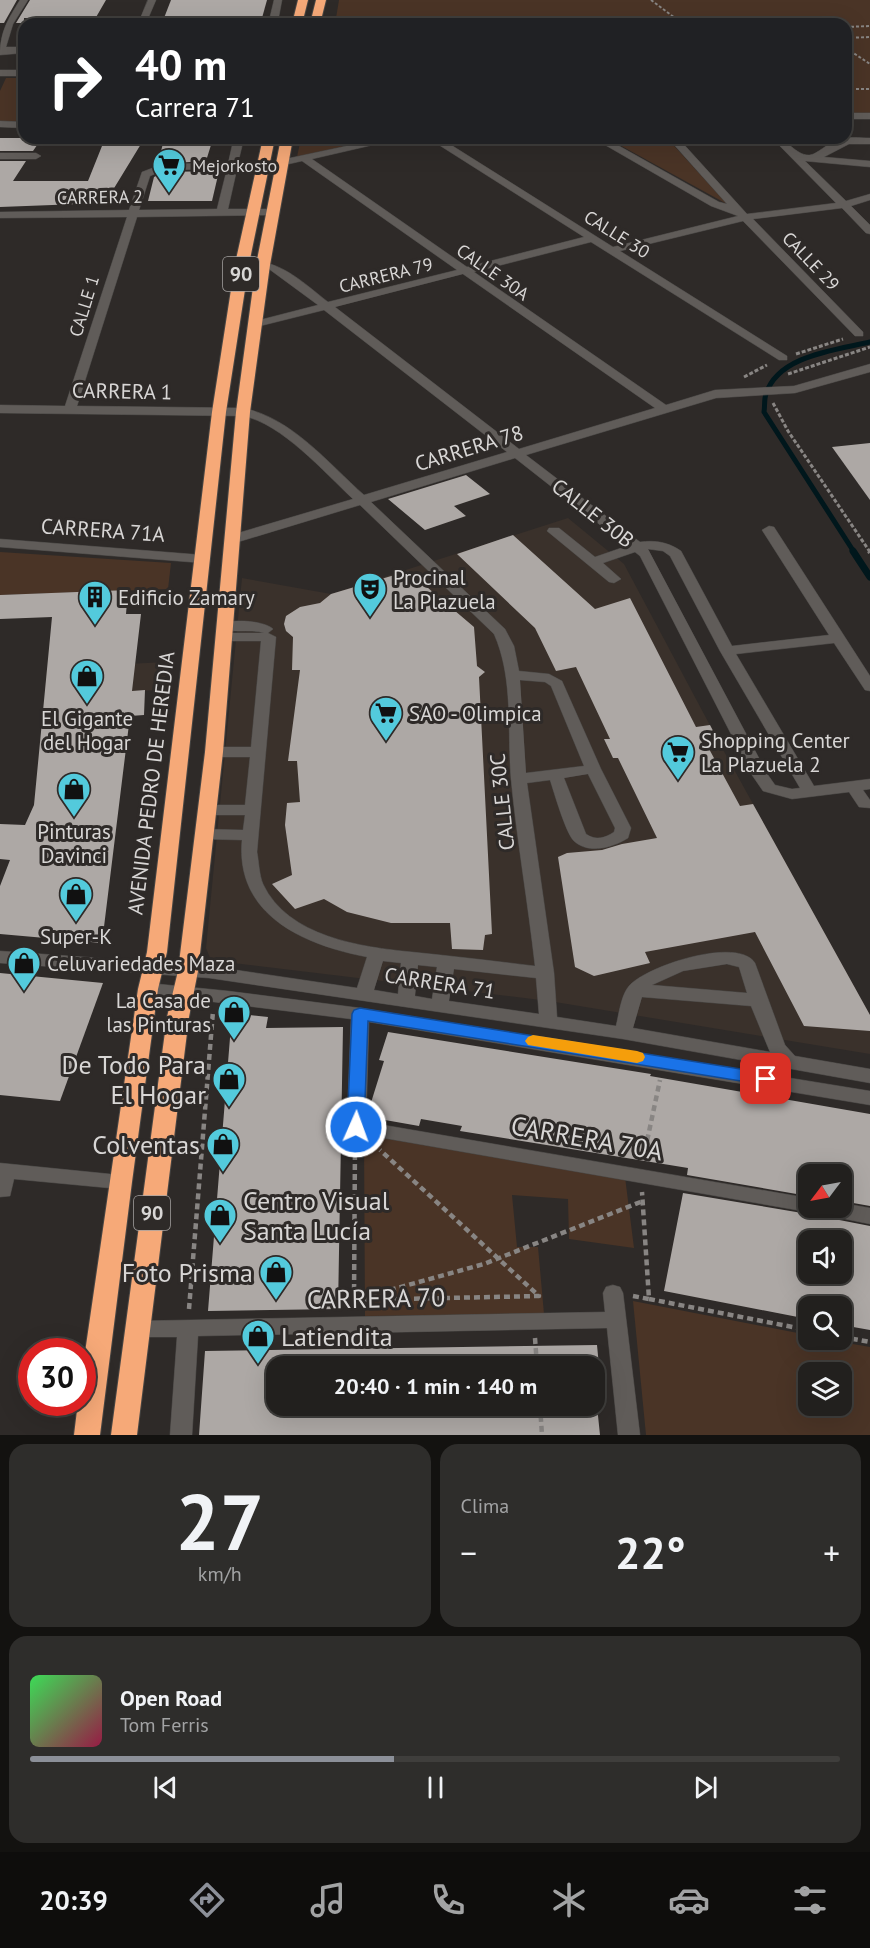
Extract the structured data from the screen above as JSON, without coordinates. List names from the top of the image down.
{
  "streets": {
    "highway": ["90", "AVENIDA PEDRO DE HEREDIA"],
    "street": [
      "CARRERA 2",
      "CALLE 30",
      "CALLE 29",
      "CALLE 30A",
      "CARRERA 79",
      "CALLE 1",
      "CARRERA 1",
      "CARRERA 78",
      "CALLE 30B",
      "CARRERA 71A",
      "CALLE 30C",
      "CARRERA 71",
      "CARRERA 70A",
      "CARRERA 70"
    ]
  },
  "crossings": [
    ["CARRERA 2", "90"],
    ["CARRERA 2", "CALLE 1"],
    ["CARRERA 2", "AVENIDA PEDRO DE HEREDIA"],
    ["CALLE 30", "CARRERA 79"],
    ["CALLE 30A", "CARRERA 79"],
    ["CALLE 30A", "CARRERA 78"],
    ["90", "CARRERA 79"],
    ["90", "CARRERA 1"],
    ["90", "CARRERA 78"],
    ["90", "CALLE 30B"],
    ["90", "CALLE 30C"],
    ["90", "CARRERA 71"],
    ["90", "CARRERA 70"],
    ["CARRERA 79", "CALLE 30B"],
    ["CALLE 1", "CARRERA 1"],
    ["CARRERA 1", "AVENIDA PEDRO DE HEREDIA"],
    ["CARRERA 1", "CALLE 30C"],
    ["CARRERA 78", "CALLE 30B"],
    ["CARRERA 78", "CALLE 30C"],
    ["CALLE 30B", "AVENIDA PEDRO DE HEREDIA"],
    ["CARRERA 71A", "AVENIDA PEDRO DE HEREDIA"],
    ["AVENIDA PEDRO DE HEREDIA", "CARRERA 71"],
    ["CALLE 30C", "CARRERA 71"]
  ],
  "places": {
    "supermarket": ["Mejorkosto", "SAO - Olimpica", "Shopping Center La Plazuela 2"],
    "theatre": ["Procinal La Plazuela"],
    "building": ["Edificio Zamary"],
    "shop": [
      "El Gigante del Hogar",
      "Pinturas Davinci",
      "Super-K",
      "Celuvariedades Maza",
      "La Casa de las Pinturas",
      "De Todo Para El Hogar",
      "Colventas",
      "Centro Visual Santa Lucía",
      "Foto Prisma",
      "Latiendita"
    ]
  },
  "north": "bottom left",
  "page": {
    "turn": ["40 m", "Carrera 71"],
    "limit": "30",
    "trip": "20:40 · 1 min · 140 m",
    "tile": [
      ["27", "km/h"],
      "Clima"
    ],
    "heat": ["−", "22°", "+"],
    "song": ["Open Road", "Tom Ferris"],
    "tabs": "20:39"
  }
}
